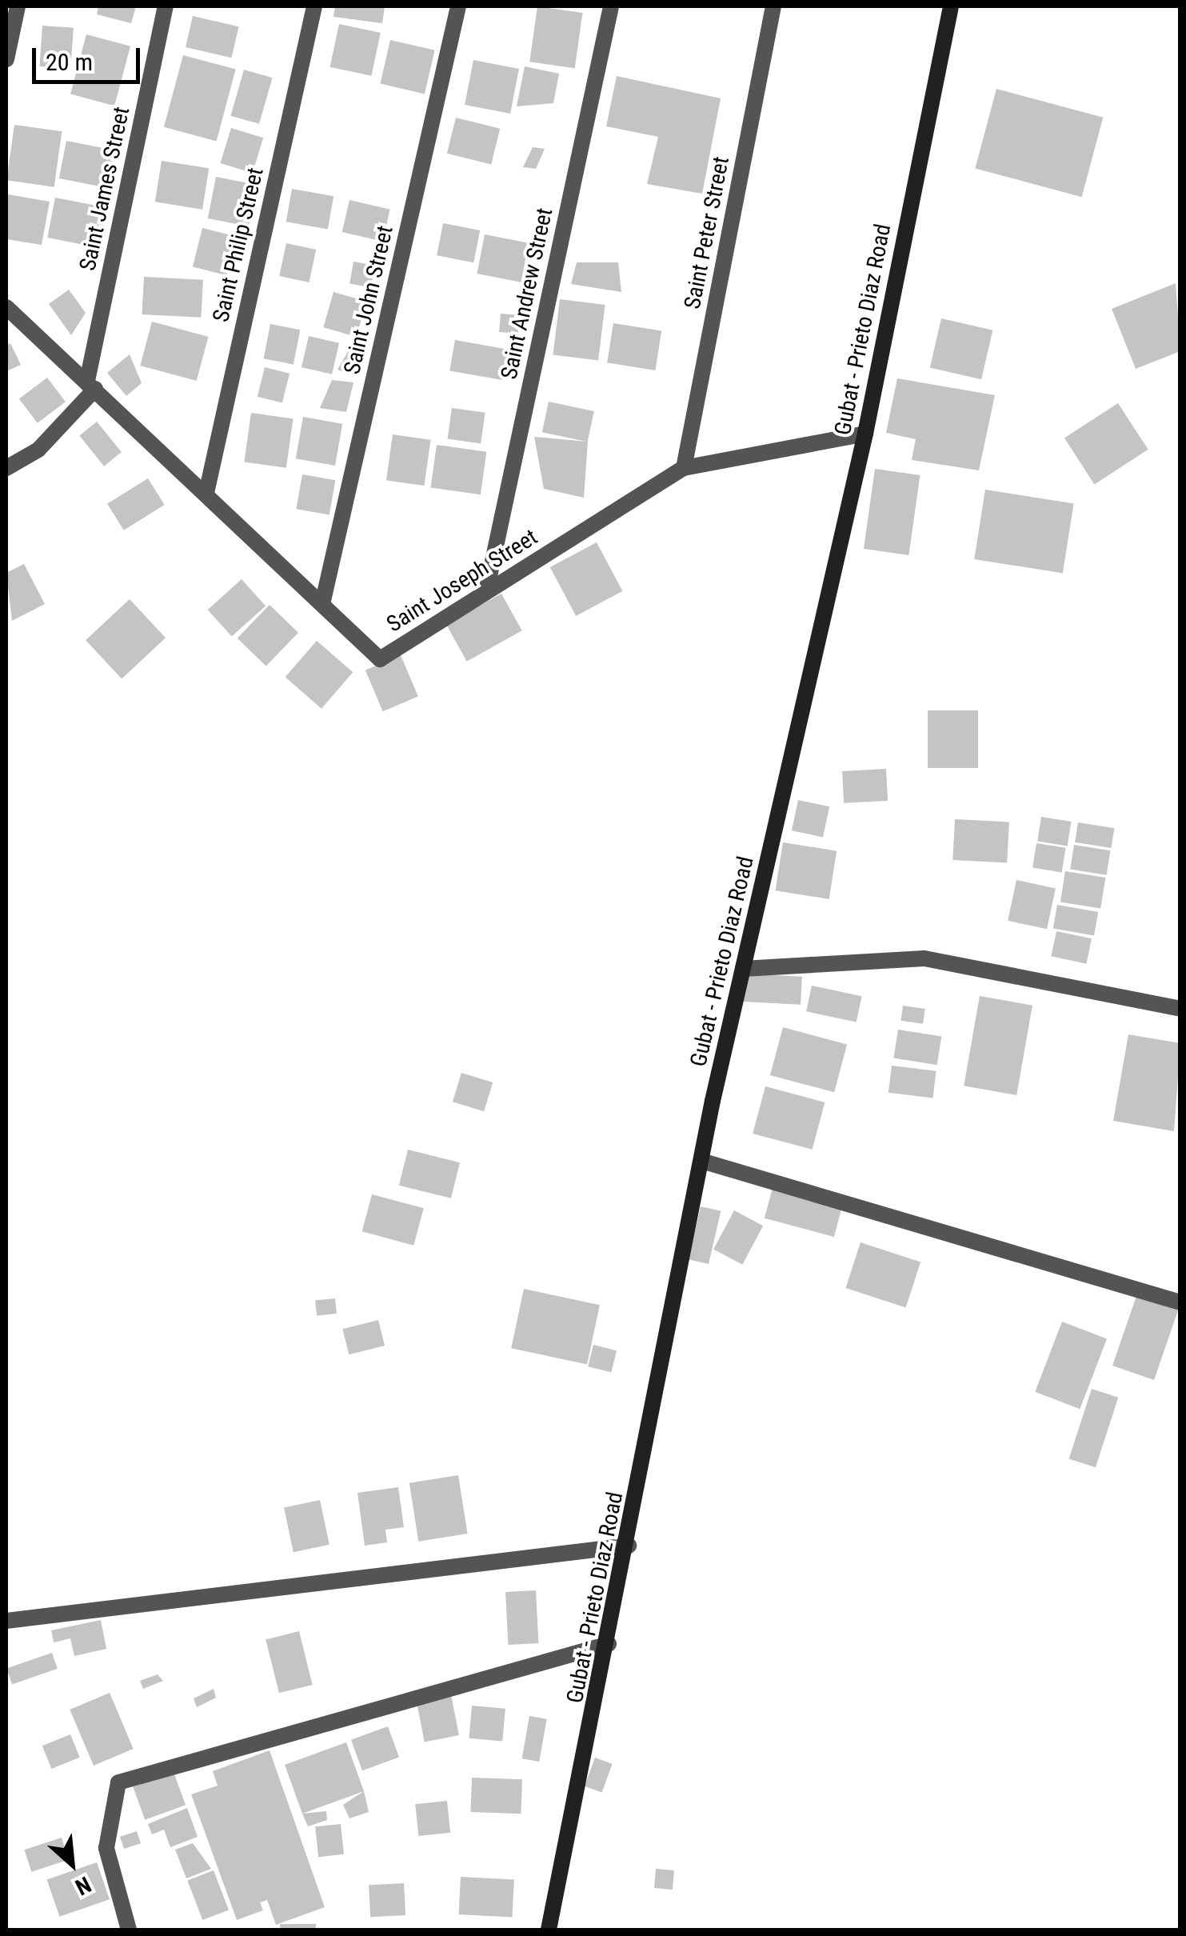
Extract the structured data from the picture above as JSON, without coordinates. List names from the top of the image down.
{
  "streets": {
    "main road": ["Gubat - Prieto Diaz Road"],
    "street": [
      "Saint James Street",
      "Saint Peter Street",
      "Saint Philip Street",
      "Saint Andrew Street",
      "Saint John Street",
      "Saint Joseph Street"
    ]
  },
  "crossings": [
    ["Saint James Street", "Saint Joseph Street"],
    ["Saint Peter Street", "Saint Joseph Street"],
    ["Saint Philip Street", "Saint Joseph Street"],
    ["Saint Andrew Street", "Saint Joseph Street"],
    ["Saint John Street", "Saint Joseph Street"],
    ["Gubat - Prieto Diaz Road", "Saint Joseph Street"]
  ],
  "scale_bar": "20 m",
  "north": "bottom right"
}
